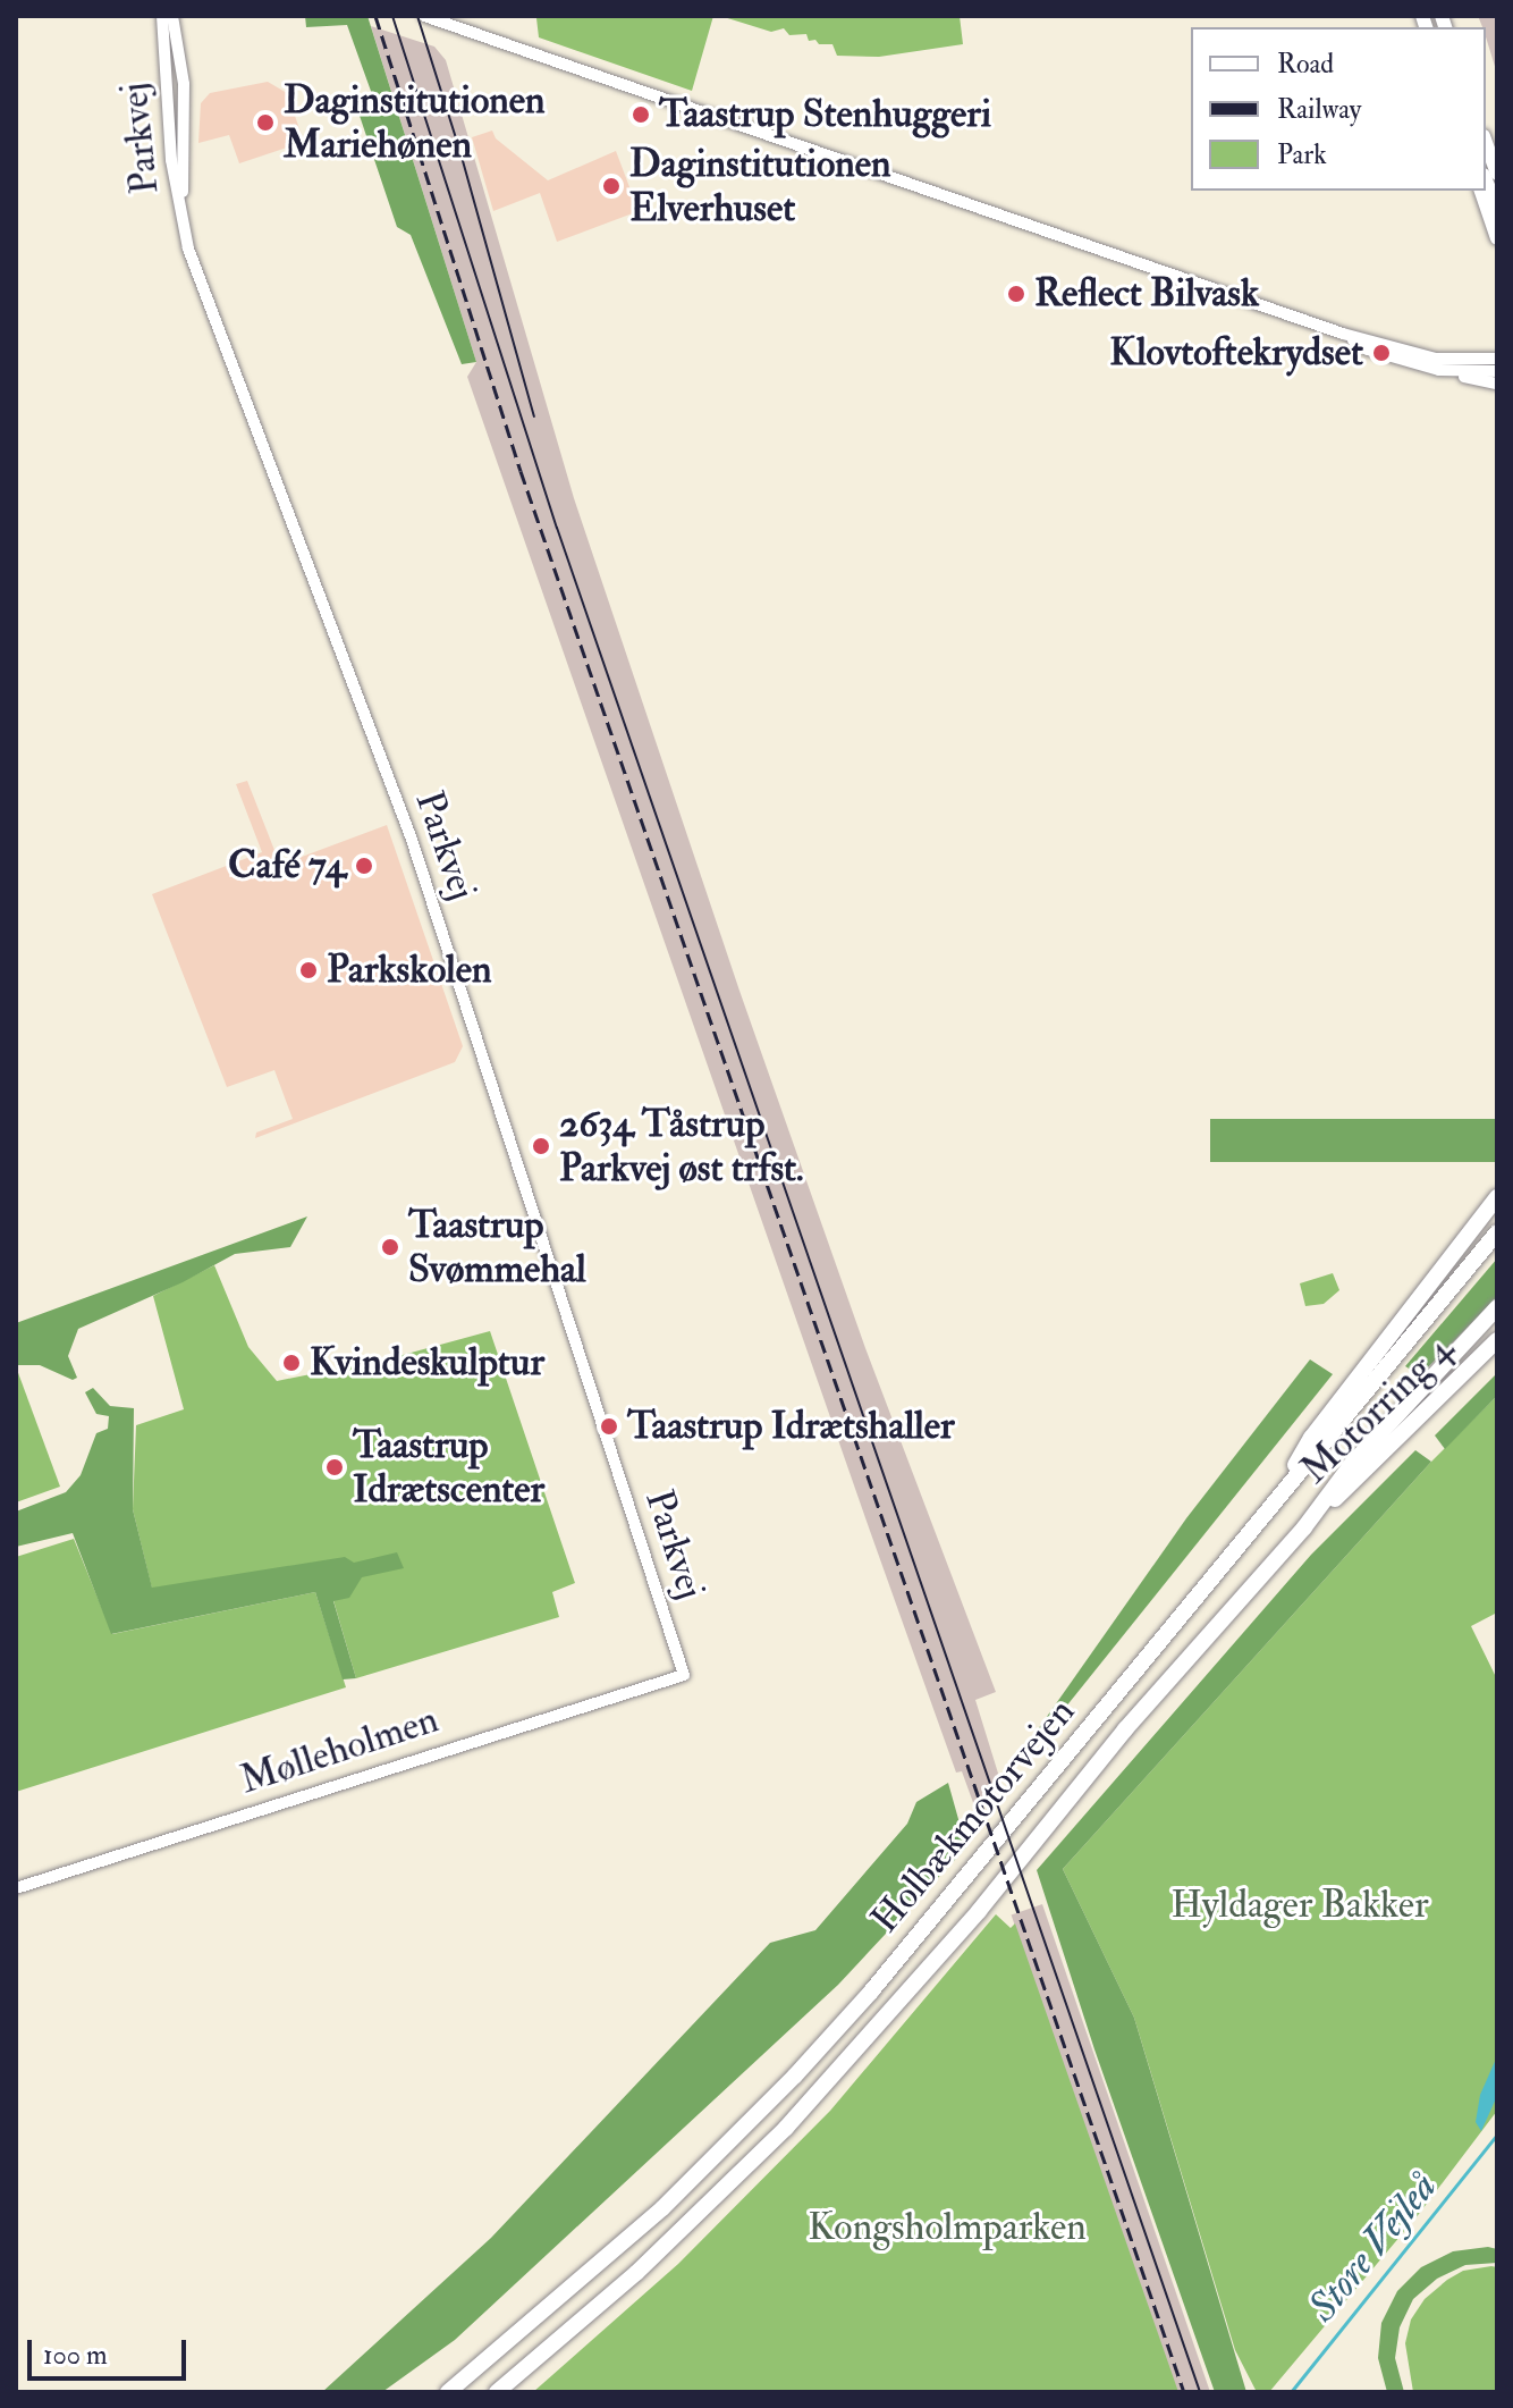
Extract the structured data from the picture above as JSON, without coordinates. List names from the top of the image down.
{
  "streets": {
    "highway": ["Motorring 4", "Holbækmotorvejen"],
    "street": ["Parkvej", "Mølleholmen"]
  },
  "crossings": [
    ["Parkvej", "Mølleholmen"],
    ["Motorring 4", "Holbækmotorvejen"]
  ],
  "water": ["Store Vejleå"],
  "parks": ["Hyldager Bakker", "Kongsholmparken"],
  "places": [
    "Taastrup Stenhuggeri",
    "Daginstitutionen Mariehønen",
    "Daginstitutionen Elverhuset",
    "Reflect Bilvask",
    "Klovtoftekrydset",
    "Café 74",
    "Parkskolen",
    "2634 Tåstrup Parkvej øst trfst.",
    "Taastrup Svømmehal",
    "Kvindeskulptur",
    "Taastrup Idrætshaller",
    "Taastrup Idrætscenter"
  ],
  "legend": ["Road", "Railway", "Park"],
  "scale_bar": "100 m"
}
